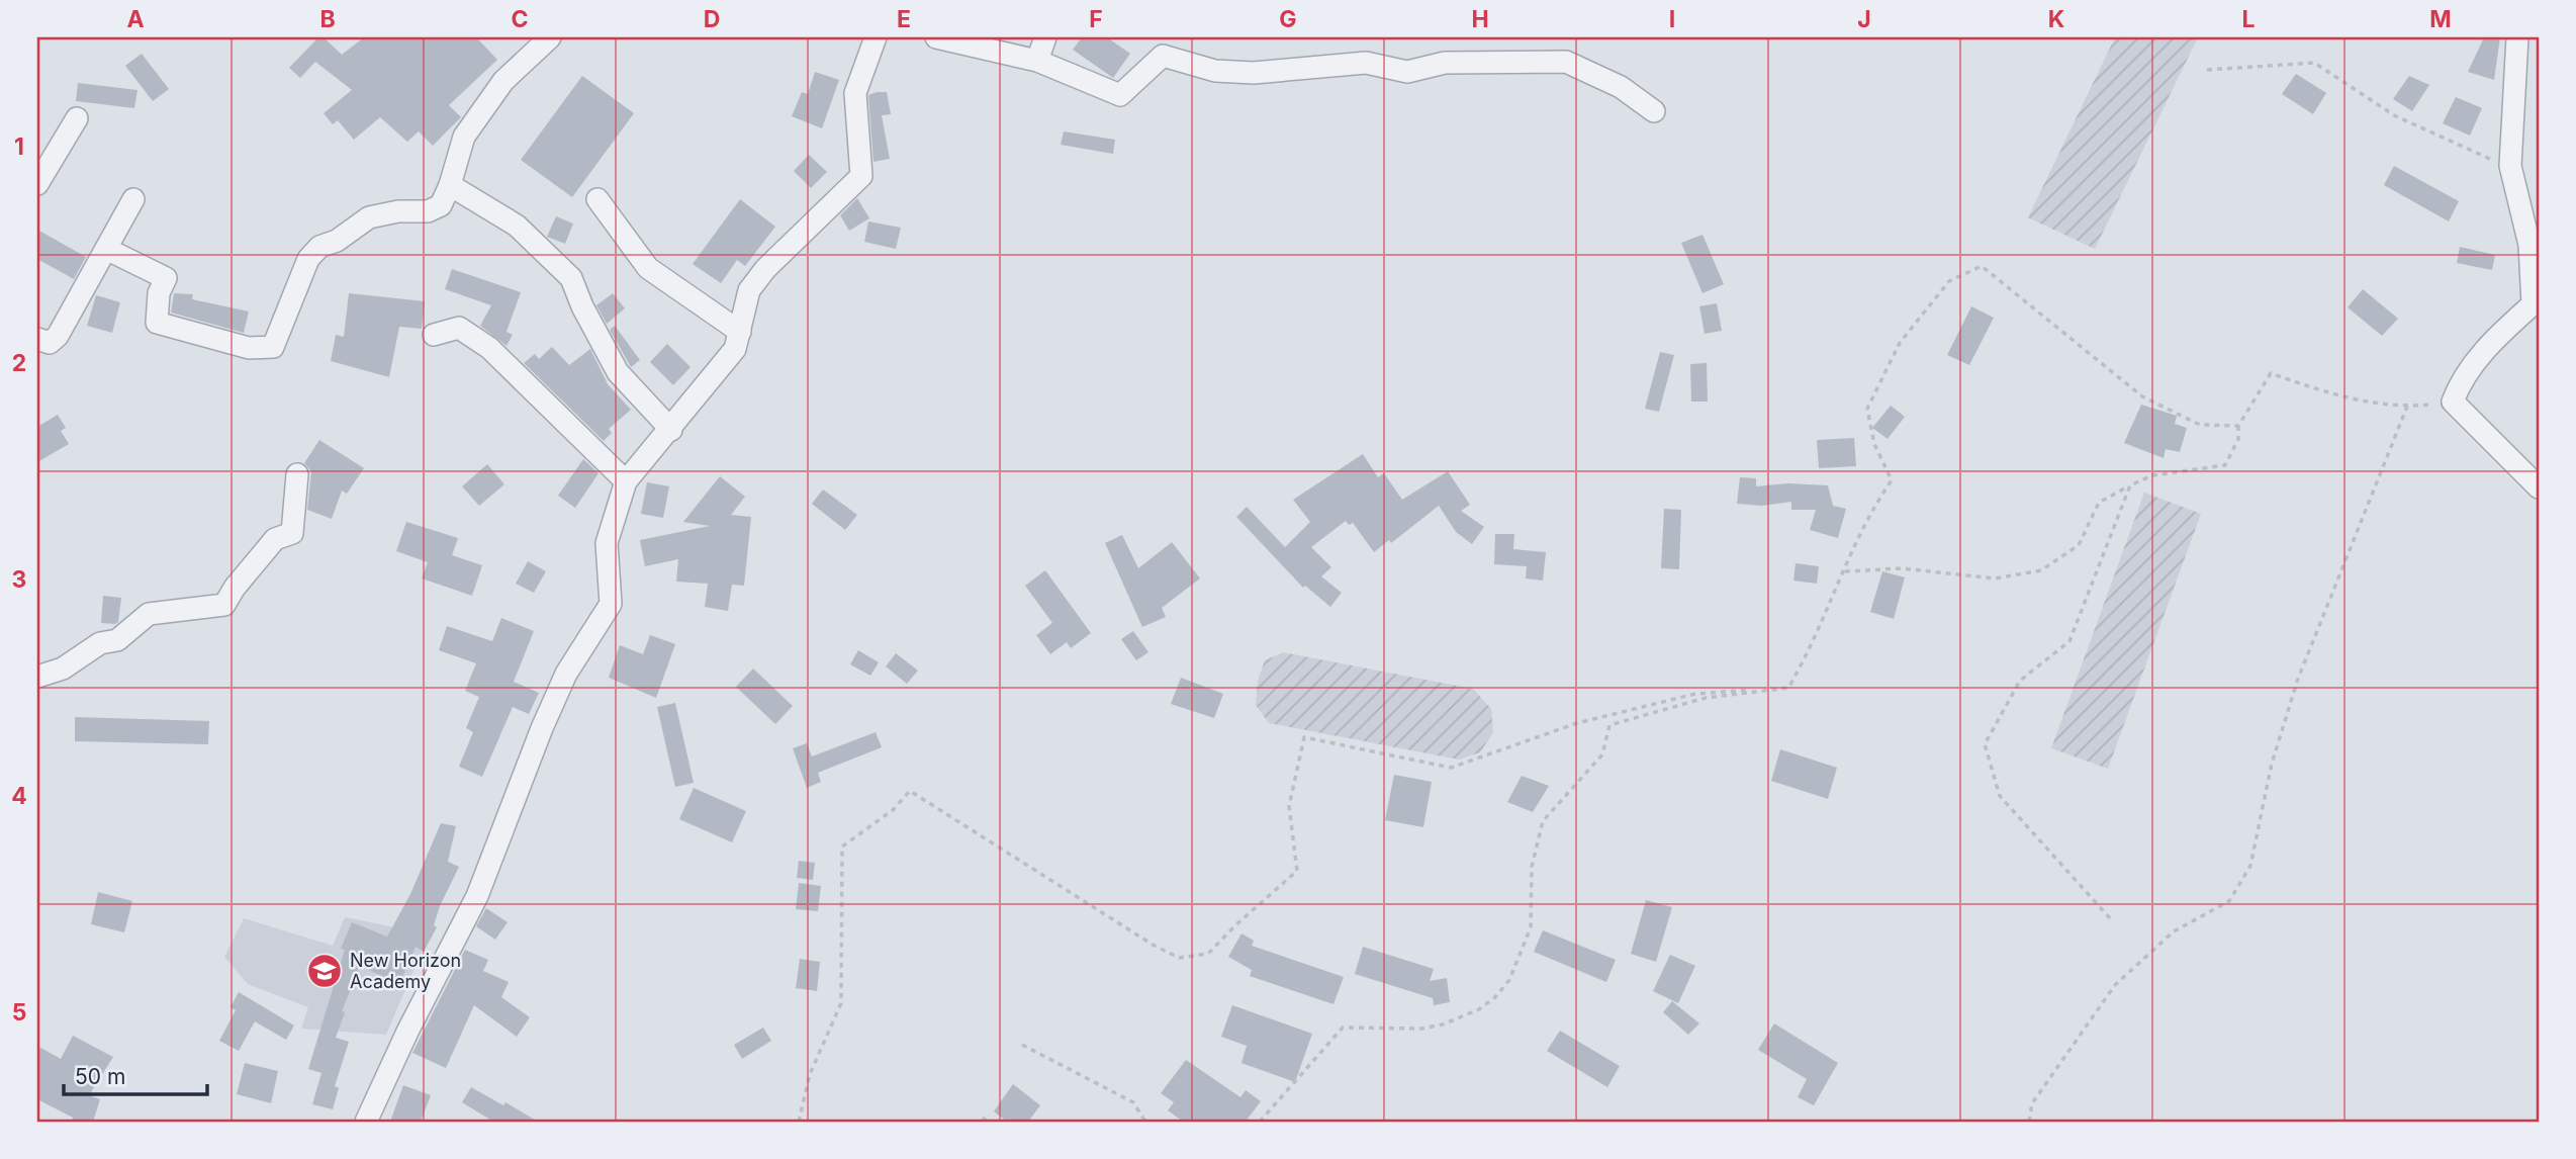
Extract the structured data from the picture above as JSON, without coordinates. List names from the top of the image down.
{
  "places": {
    "school or university": ["New Horizon Academy"]
  },
  "scale_bar": "50 m",
  "grid": {
    "columns": [
      "A",
      "B",
      "C",
      "D",
      "E",
      "F",
      "G",
      "H",
      "I",
      "J",
      "K",
      "L",
      "M"
    ],
    "rows": [
      "1",
      "2",
      "3",
      "4",
      "5"
    ]
  }
}
